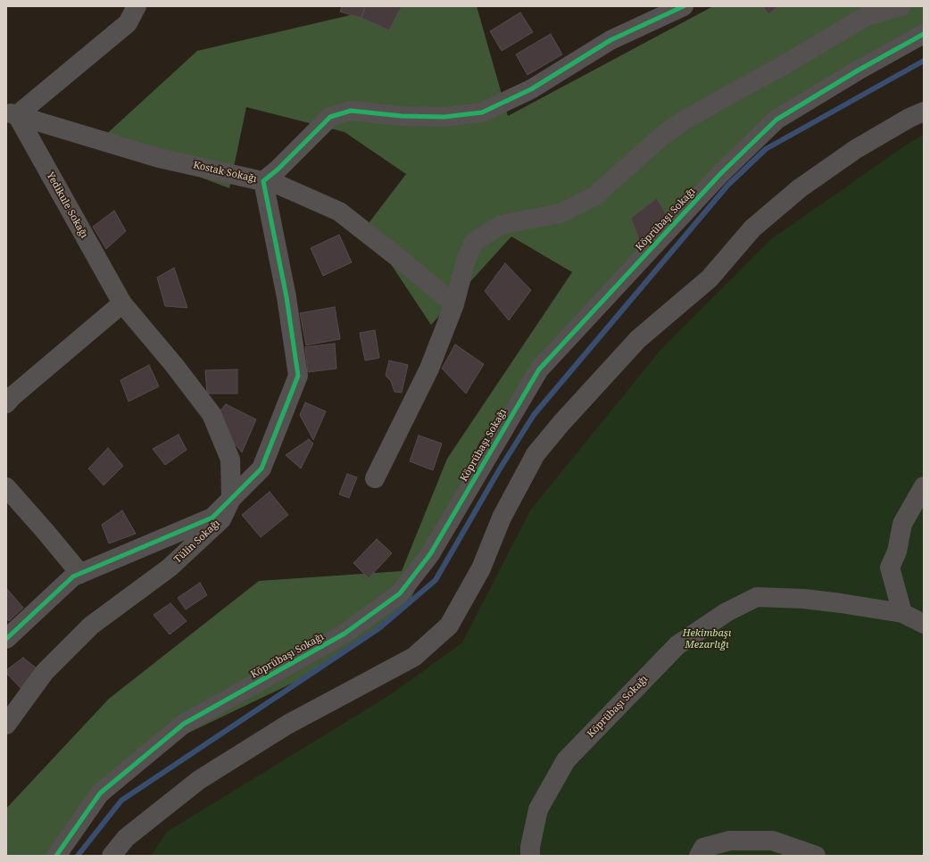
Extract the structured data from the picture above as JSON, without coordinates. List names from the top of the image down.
{
  "streets": {
    "street": [
      "Kostak Sokağı",
      "Yedikule Sokağı",
      "Köprübaşı Sokağı",
      "Tülin Sokağı"
    ]
  },
  "crossings": [
    ["Kostak Sokağı", "Yedikule Sokağı"],
    ["Yedikule Sokağı", "Tülin Sokağı"]
  ],
  "parks": ["Hekimbaşı Mezarlığı"]
}
